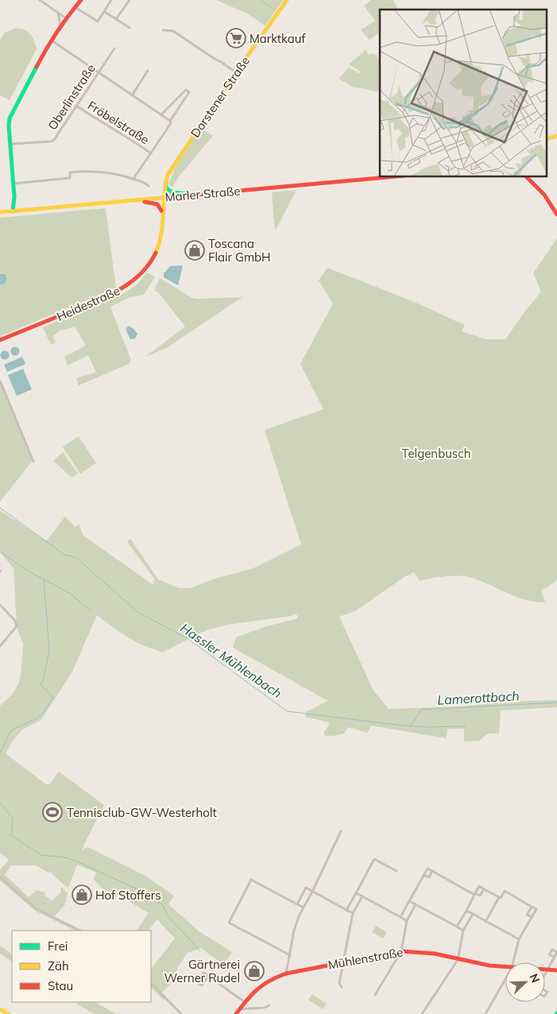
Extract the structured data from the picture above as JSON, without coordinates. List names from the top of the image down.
{
  "streets": {
    "street": [
      "Oberlinstraße",
      "Dorstener Straße",
      "Fröbelstraße",
      "Marler Straße",
      "Heidestraße",
      "Mühlenstraße"
    ]
  },
  "crossings": [
    ["Oberlinstraße", "Fröbelstraße"],
    ["Dorstener Straße", "Marler Straße"],
    ["Dorstener Straße", "Heidestraße"],
    ["Marler Straße", "Heidestraße"]
  ],
  "water": ["Hassler Mühlenbach", "Lamerottbach"],
  "parks": ["Telgenbusch"],
  "places": {
    "supermarket": ["Marktkauf"],
    "shop": ["Toscana Flair GmbH", "Hof Stoffers", "Gärtnerei Werner Rudel"],
    "sports": ["Tennisclub-GW-Westerholt"]
  },
  "legend": ["Frei", "Zäh", "Stau"],
  "north": "top right"
}
